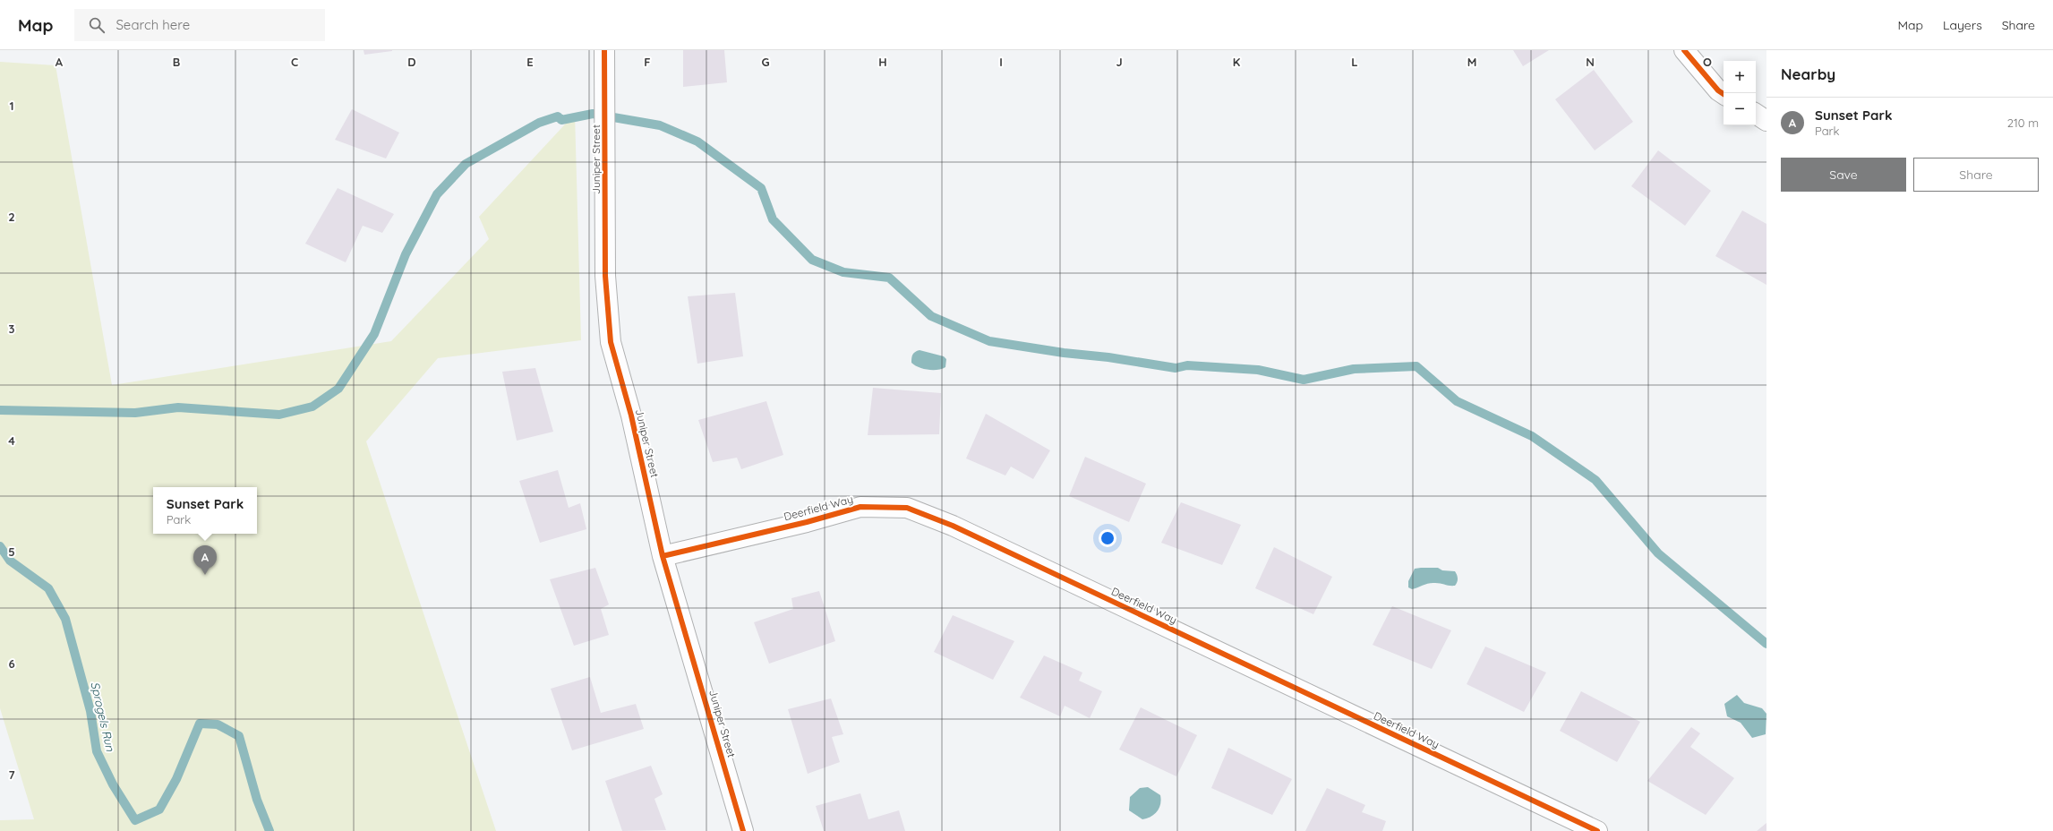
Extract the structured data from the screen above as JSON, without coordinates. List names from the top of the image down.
{
  "streets": {
    "street": ["Juniper Street", "Deerfield Way"]
  },
  "crossings": [
    ["Juniper Street", "Deerfield Way"]
  ],
  "water": ["Sprogels Run"],
  "page": {
    "header": "Map",
    "search": "Search here",
    "nav": ["Map", "Layers", "Share"],
    "heading": "Nearby",
    "map_buttons": ["+", "−"],
    "list": [
      {
        "mark": "A",
        "name": "Sunset Park",
        "note": "Park",
        "value": "210 m"
      }
    ],
    "buttons": ["Save", "Share"],
    "popup": ["Sunset Park", "Park"],
    "pins": "A"
  },
  "grid": {
    "columns": [
      "A",
      "B",
      "C",
      "D",
      "E",
      "F",
      "G",
      "H",
      "I",
      "J",
      "K",
      "L",
      "M",
      "N",
      "O"
    ],
    "rows": [
      "1",
      "2",
      "3",
      "4",
      "5",
      "6",
      "7"
    ]
  }
}
